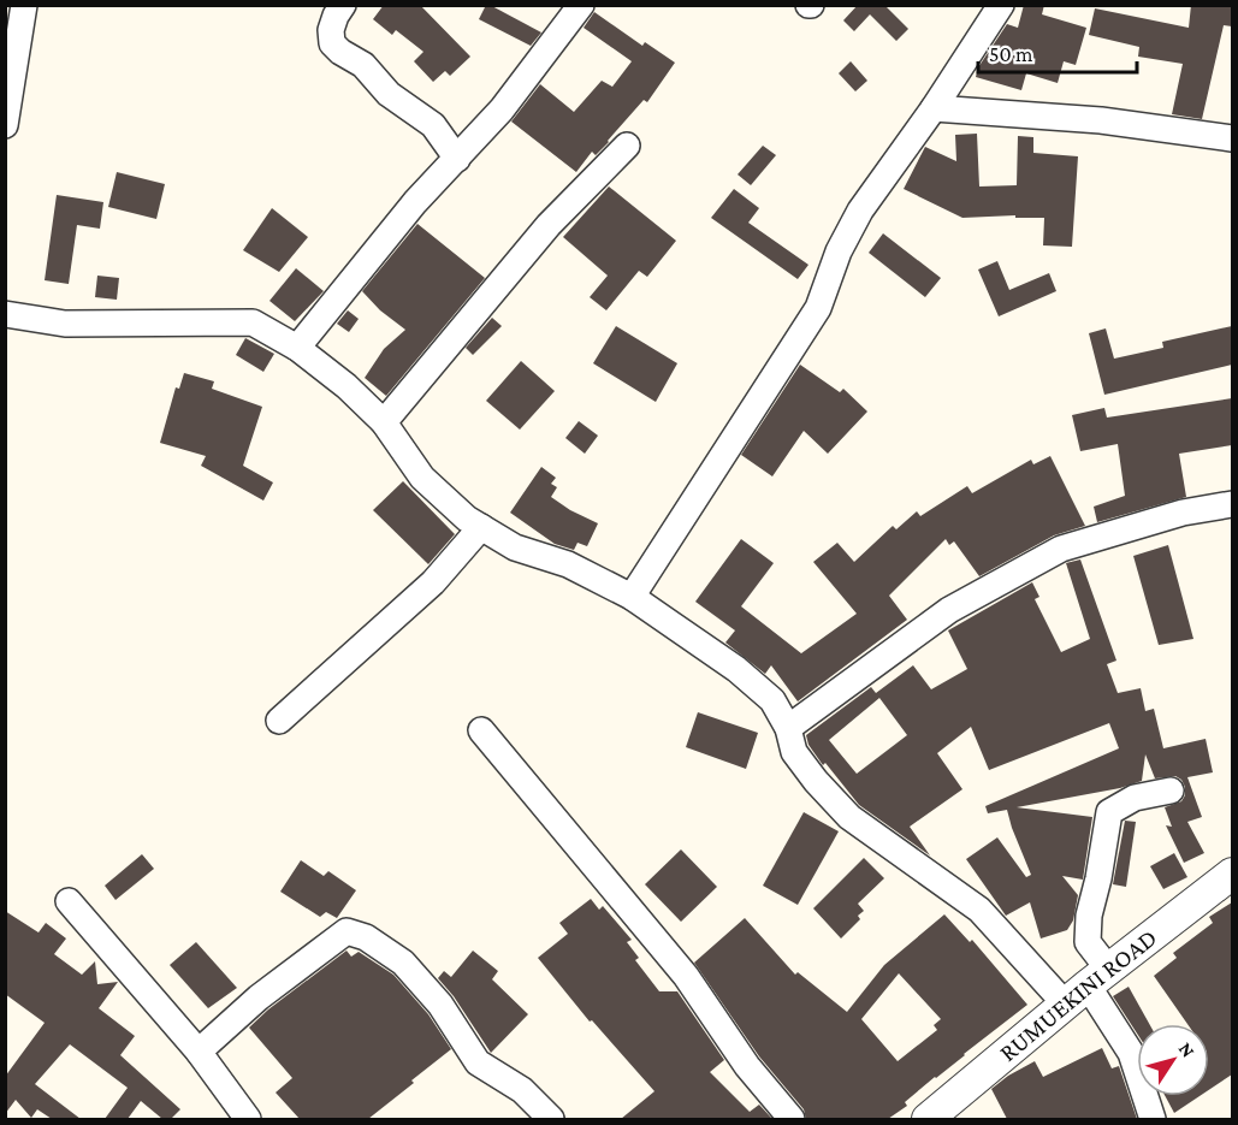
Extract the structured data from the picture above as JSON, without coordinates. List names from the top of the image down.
{
  "streets": {
    "street": ["RUMUEKINI ROAD"]
  },
  "scale_bar": "50 m",
  "north": "top right"
}
